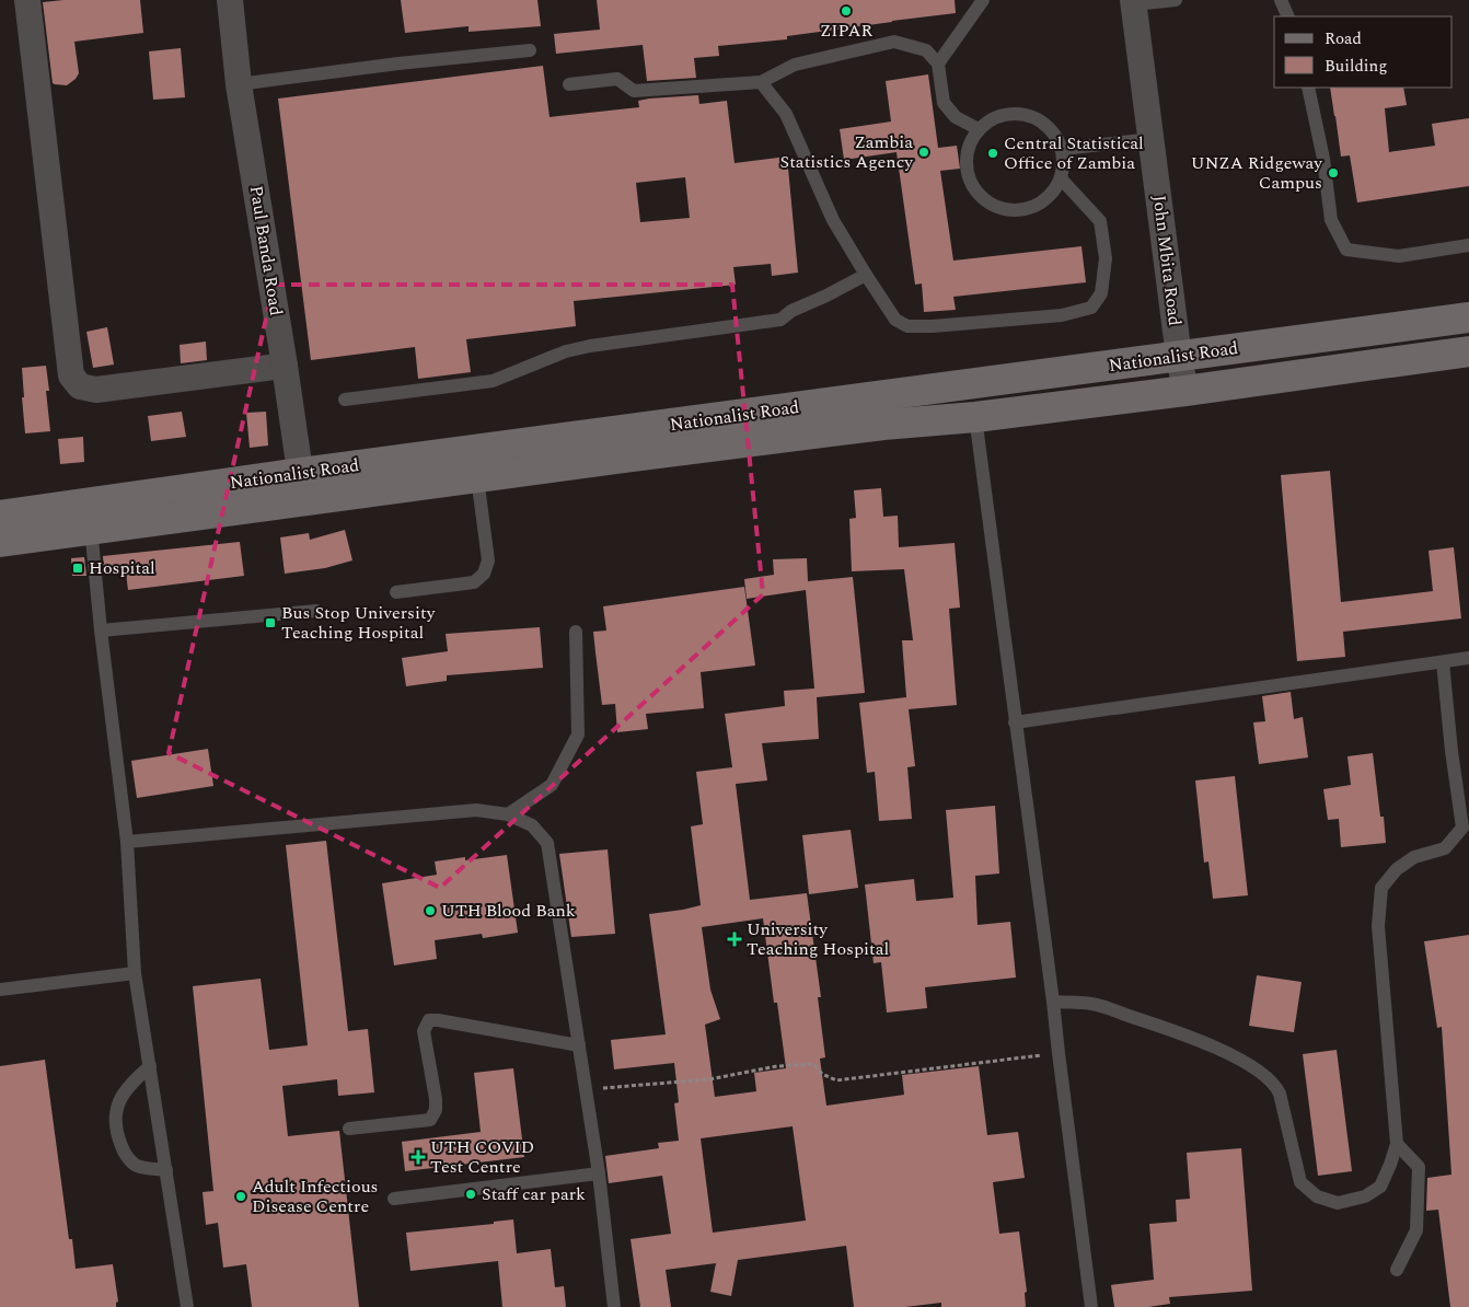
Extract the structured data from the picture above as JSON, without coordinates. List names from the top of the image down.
{
  "streets": {
    "main road": ["Nationalist Road"],
    "street": ["Paul Banda Road", "John Mbita Road"]
  },
  "crossings": [
    ["Paul Banda Road", "Nationalist Road"],
    ["John Mbita Road", "Nationalist Road"]
  ],
  "places": {
    "other": [
      "ZIPAR",
      "Zambia Statistics Agency",
      "Central Statistical Office of Zambia",
      "UNZA Ridgeway Campus",
      "UTH Blood Bank",
      "Staff car park",
      "Adult Infectious Disease Centre"
    ],
    "transit": ["Hospital", "Bus Stop University Teaching Hospital"],
    "health": ["University Teaching Hospital", "UTH COVID Test Centre"]
  },
  "legend": ["Road", "Building"]
}
